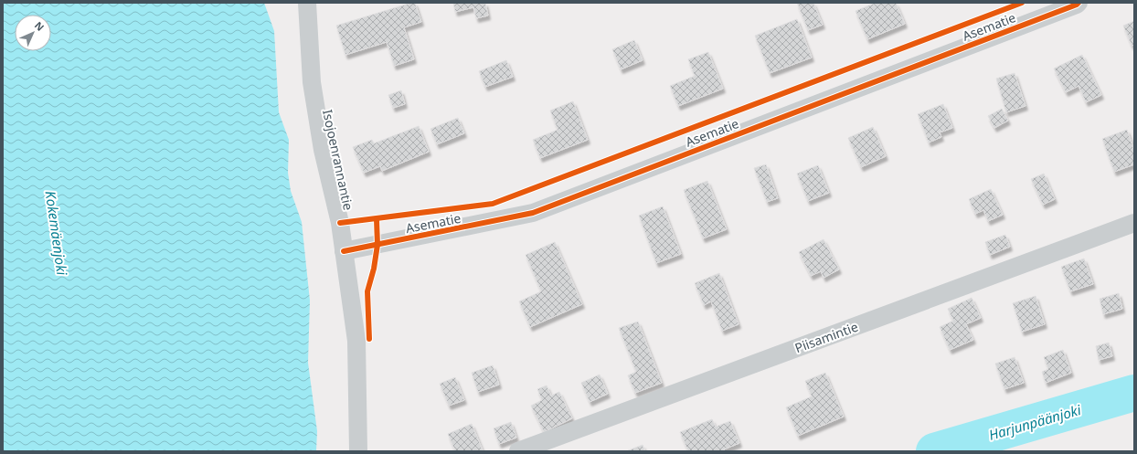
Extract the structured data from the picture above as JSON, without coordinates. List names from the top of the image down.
{
  "streets": {
    "street": ["Asematie", "Isojoenrannantie", "Piisamintie"]
  },
  "crossings": [
    ["Asematie", "Isojoenrannantie"]
  ],
  "water": ["Kokemäenjoki", "Harjunpäänjoki"],
  "north": "top right"
}
